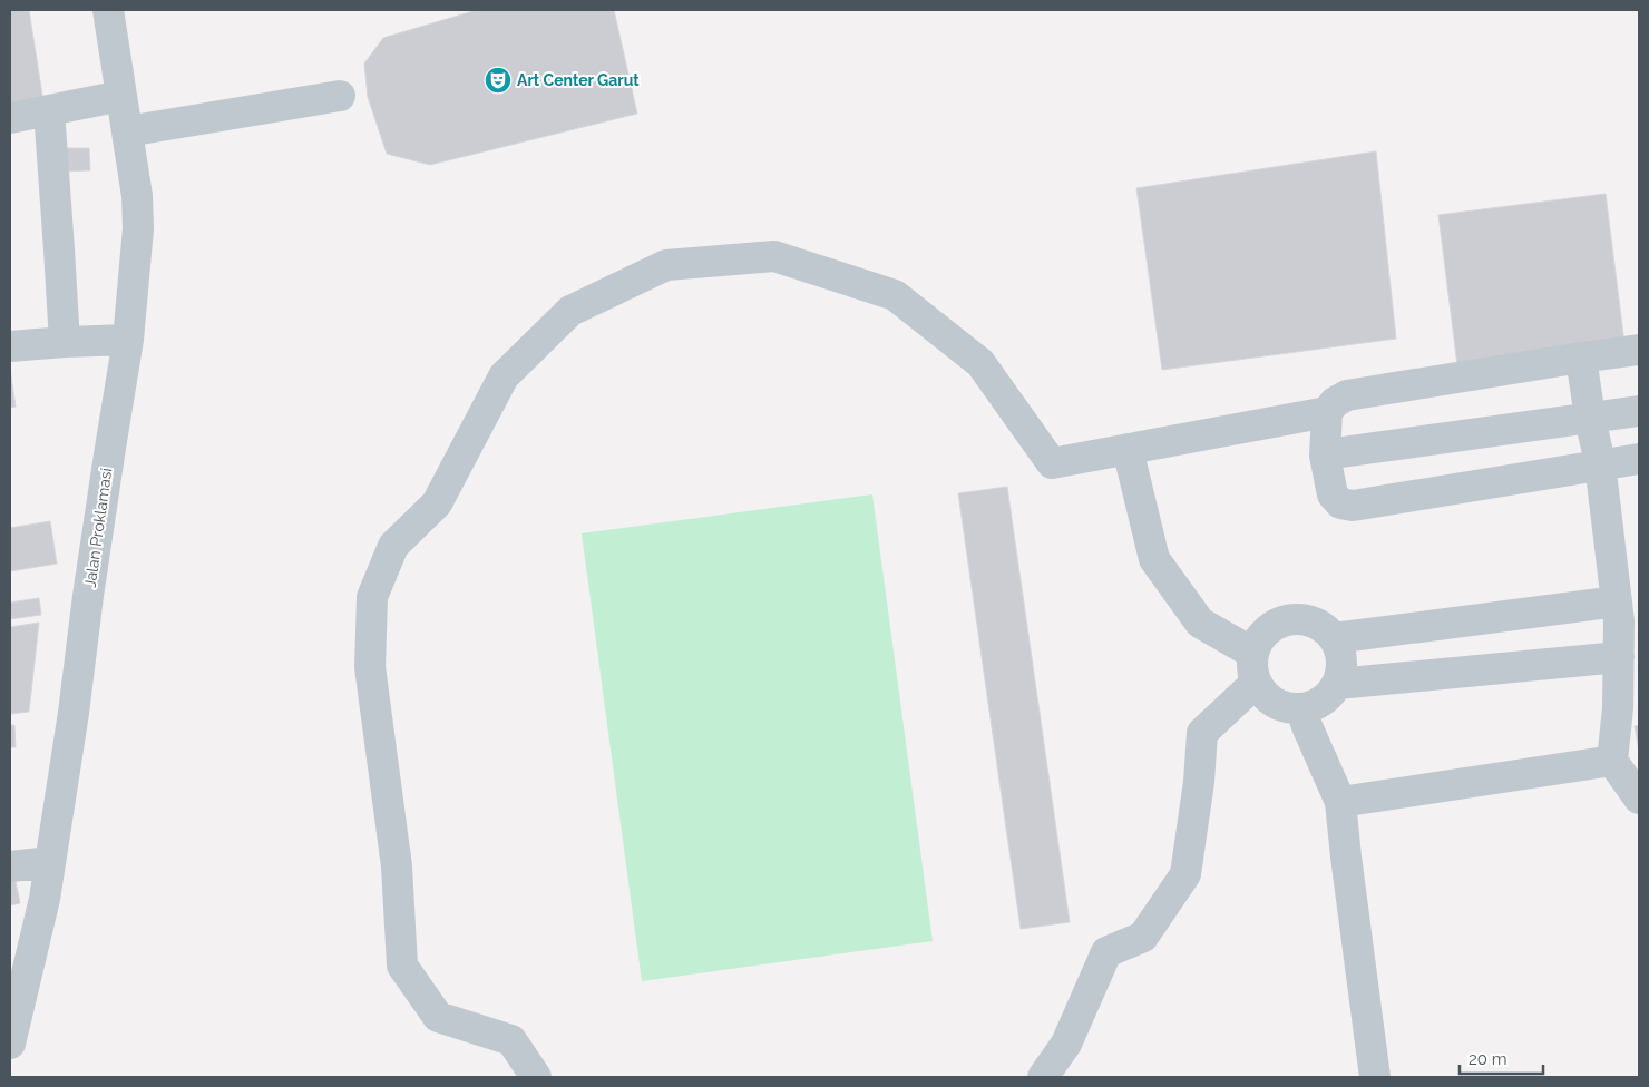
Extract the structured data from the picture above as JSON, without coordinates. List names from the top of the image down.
{
  "streets": {
    "street": ["Jalan Proklamasi"]
  },
  "places": {
    "theatre": ["Art Center Garut"]
  },
  "scale_bar": "20 m"
}
